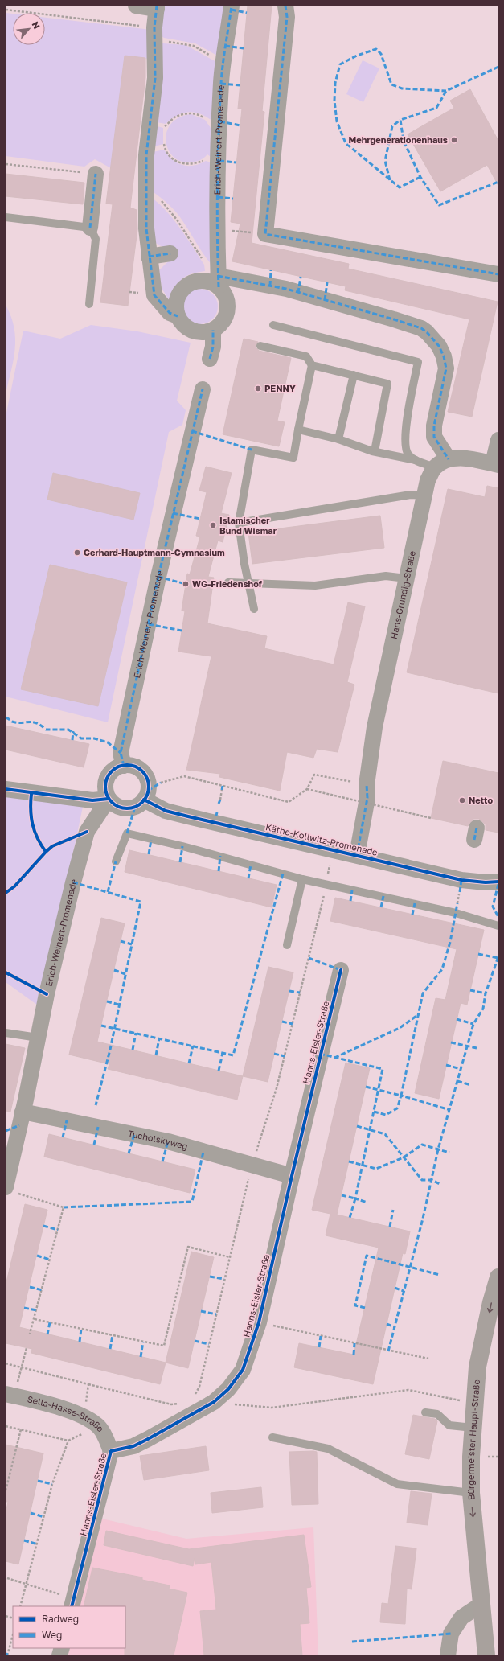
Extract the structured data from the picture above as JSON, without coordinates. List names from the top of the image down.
{
  "streets": {
    "street": [
      "Erich-Weinert-Promenade",
      "Hans-Grundig-Straße",
      "Käthe-Kollwitz-Promenade",
      "Hanns-Eisler-Straße",
      "Tucholskyweg",
      "Sella-Hasse-Straße",
      "Bürgermeister-Haupt-Straße"
    ]
  },
  "crossings": [
    ["Erich-Weinert-Promenade", "Käthe-Kollwitz-Promenade"],
    ["Erich-Weinert-Promenade", "Tucholskyweg"],
    ["Hans-Grundig-Straße", "Käthe-Kollwitz-Promenade"],
    ["Hanns-Eisler-Straße", "Tucholskyweg"],
    ["Hanns-Eisler-Straße", "Sella-Hasse-Straße"]
  ],
  "one_way": ["Bürgermeister-Haupt-Straße"],
  "places": [
    "Mehrgenerationenhaus",
    "PENNY",
    "Islamischer Bund Wismar",
    "Gerhard-Hauptmann-Gymnasium",
    "WG-Friedenshof",
    "Netto"
  ],
  "legend": ["Radweg", "Weg"],
  "north": "top right"
}
